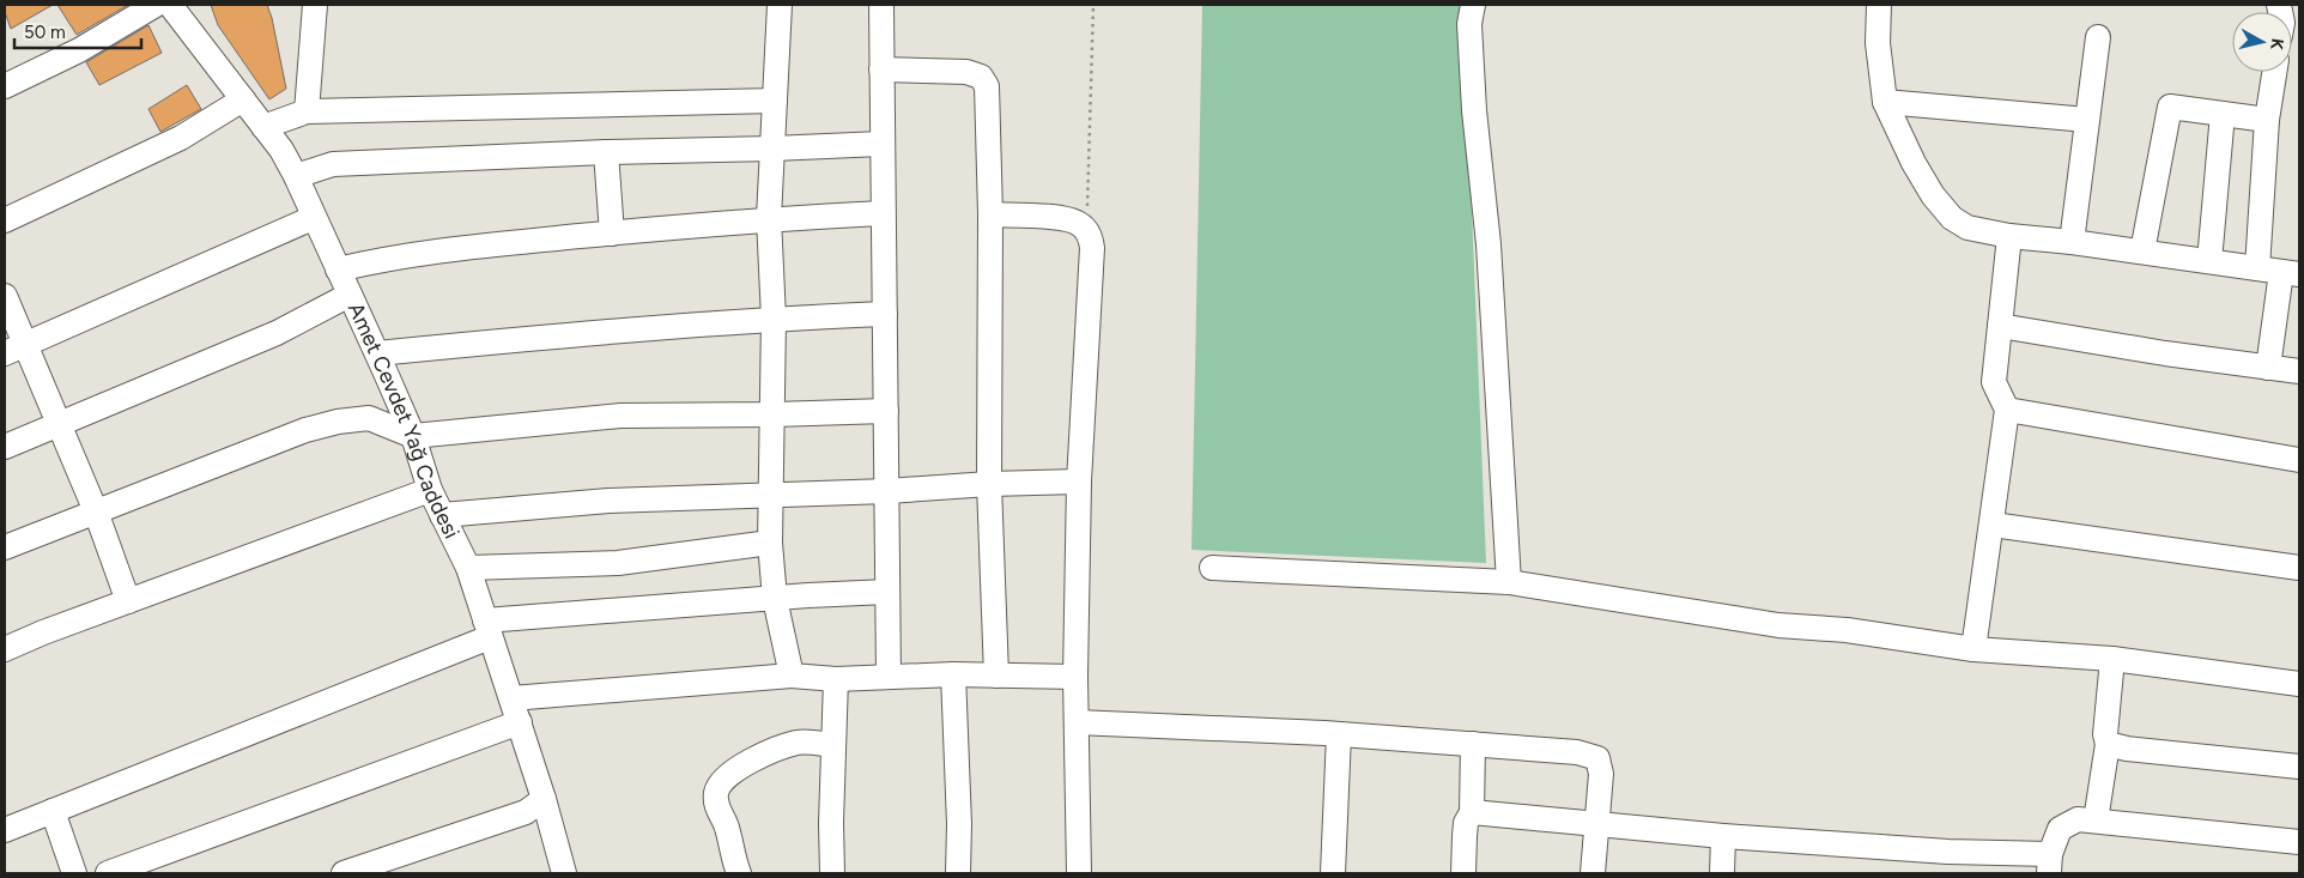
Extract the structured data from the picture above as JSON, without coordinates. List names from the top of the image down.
{
  "streets": {
    "street": ["Amet Cevdet Yağ Caddesi"]
  },
  "scale_bar": "50 m",
  "north": "right"
}
